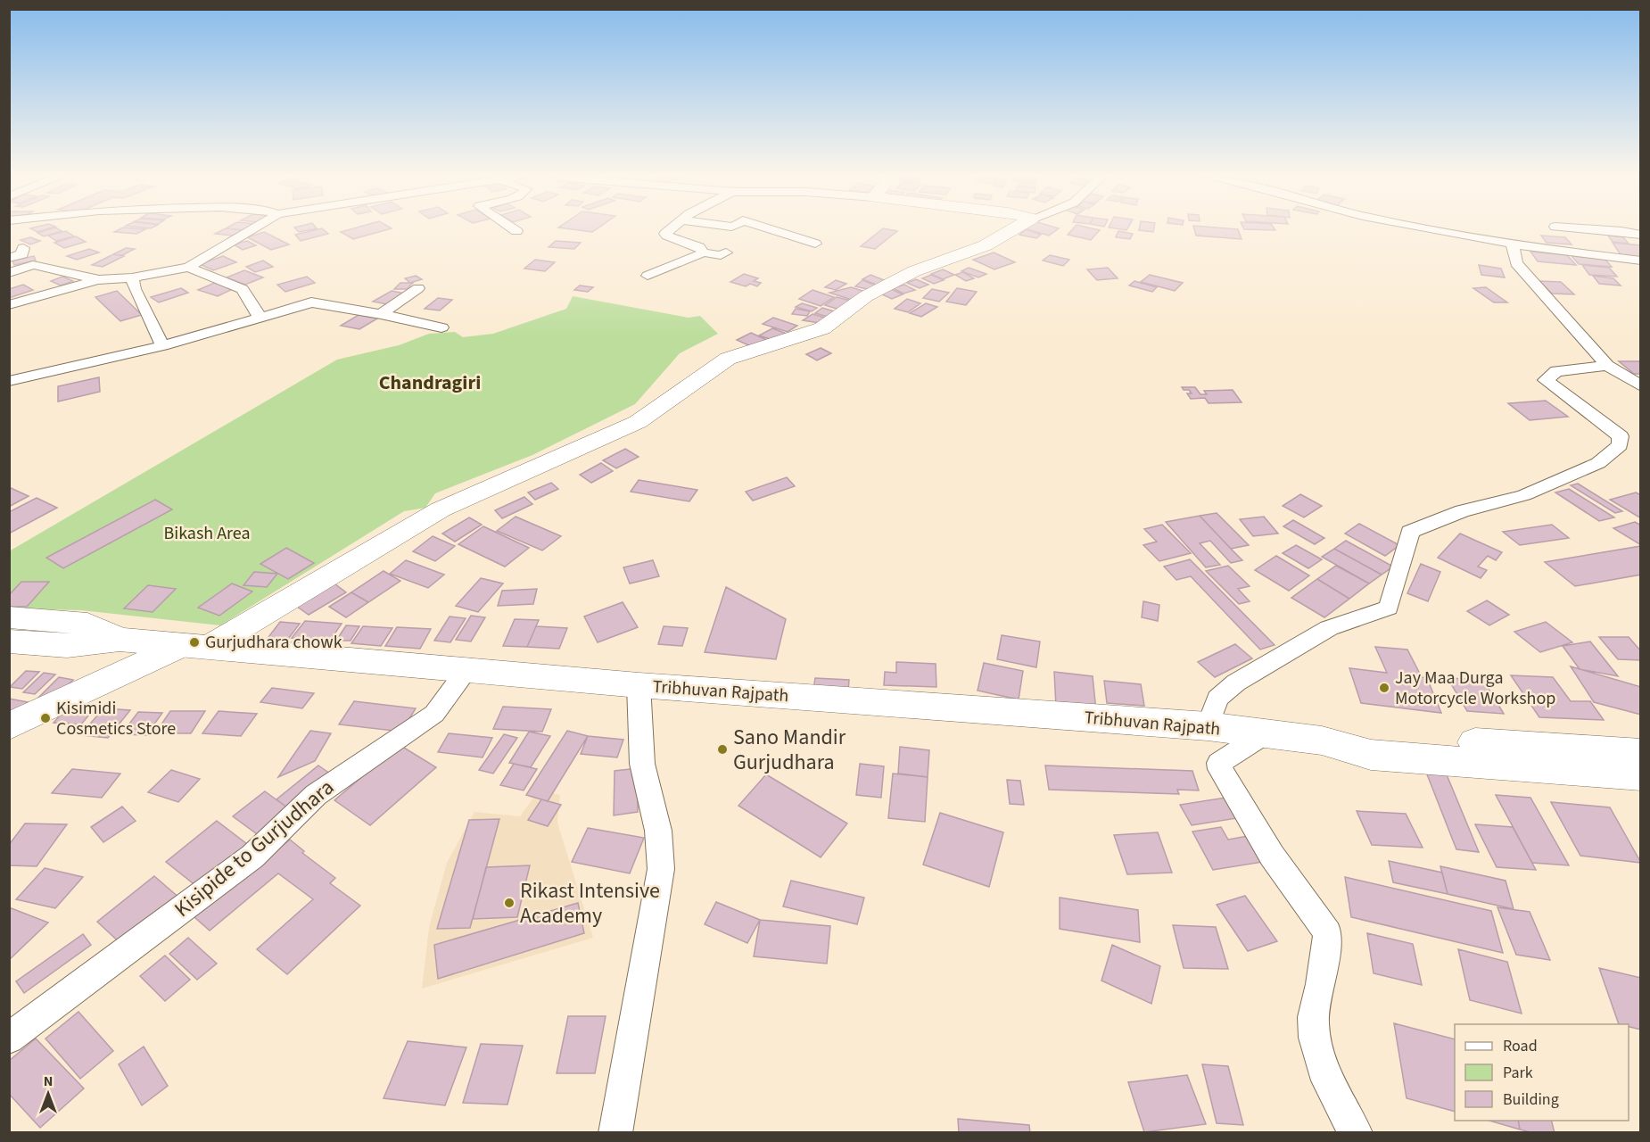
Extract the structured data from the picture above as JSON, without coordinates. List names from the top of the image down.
{
  "streets": {
    "highway": ["Tribhuvan Rajpath"],
    "street": ["Kisipide to Gurjudhara"]
  },
  "crossings": [
    ["Tribhuvan Rajpath", "Kisipide to Gurjudhara"]
  ],
  "districts": ["Chandragiri"],
  "parks": ["Bikash Area"],
  "places": [
    "Gurjudhara chowk",
    "Jay Maa Durga Motorcycle Workshop",
    "Kisimidi Cosmetics Store",
    "Sano Mandir Gurjudhara",
    "Rikast Intensive Academy"
  ],
  "legend": ["Road", "Park", "Building"],
  "north": "top"
}
